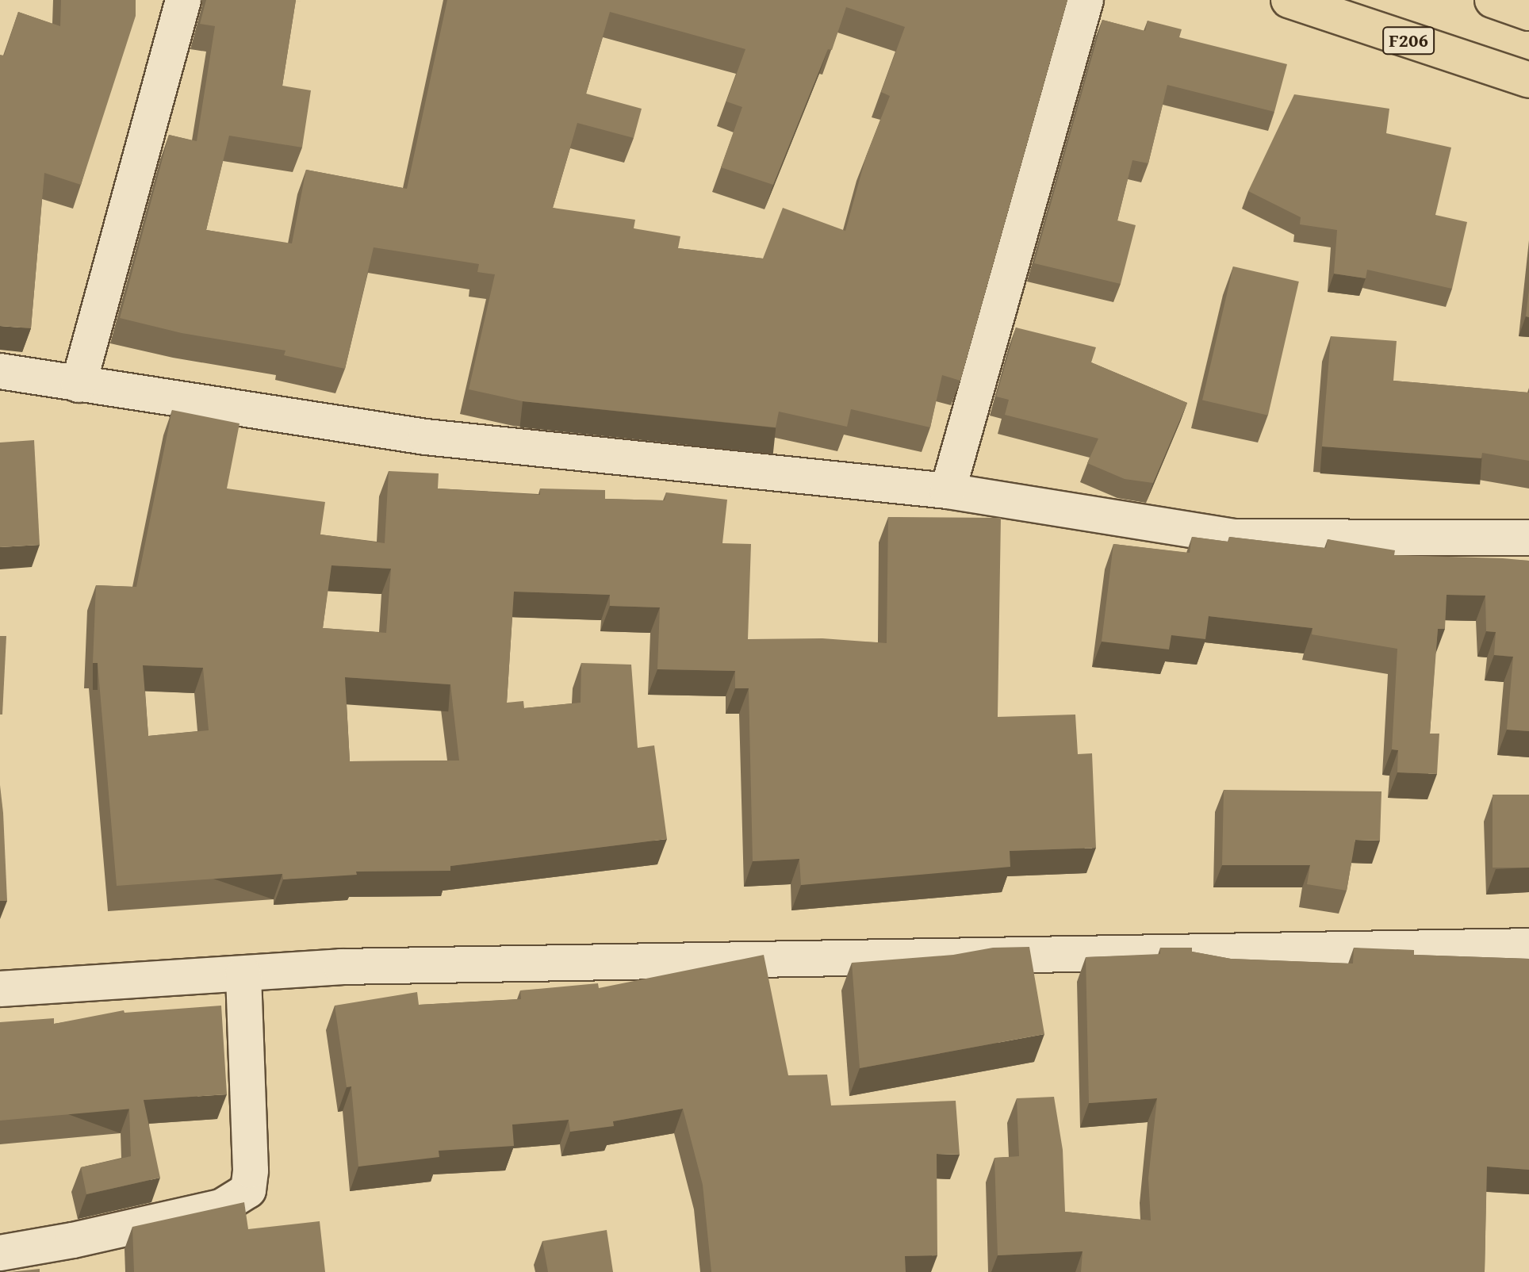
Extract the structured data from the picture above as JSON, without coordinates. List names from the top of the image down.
{
  "streets": {
    "main road": ["F206"]
  }
}
